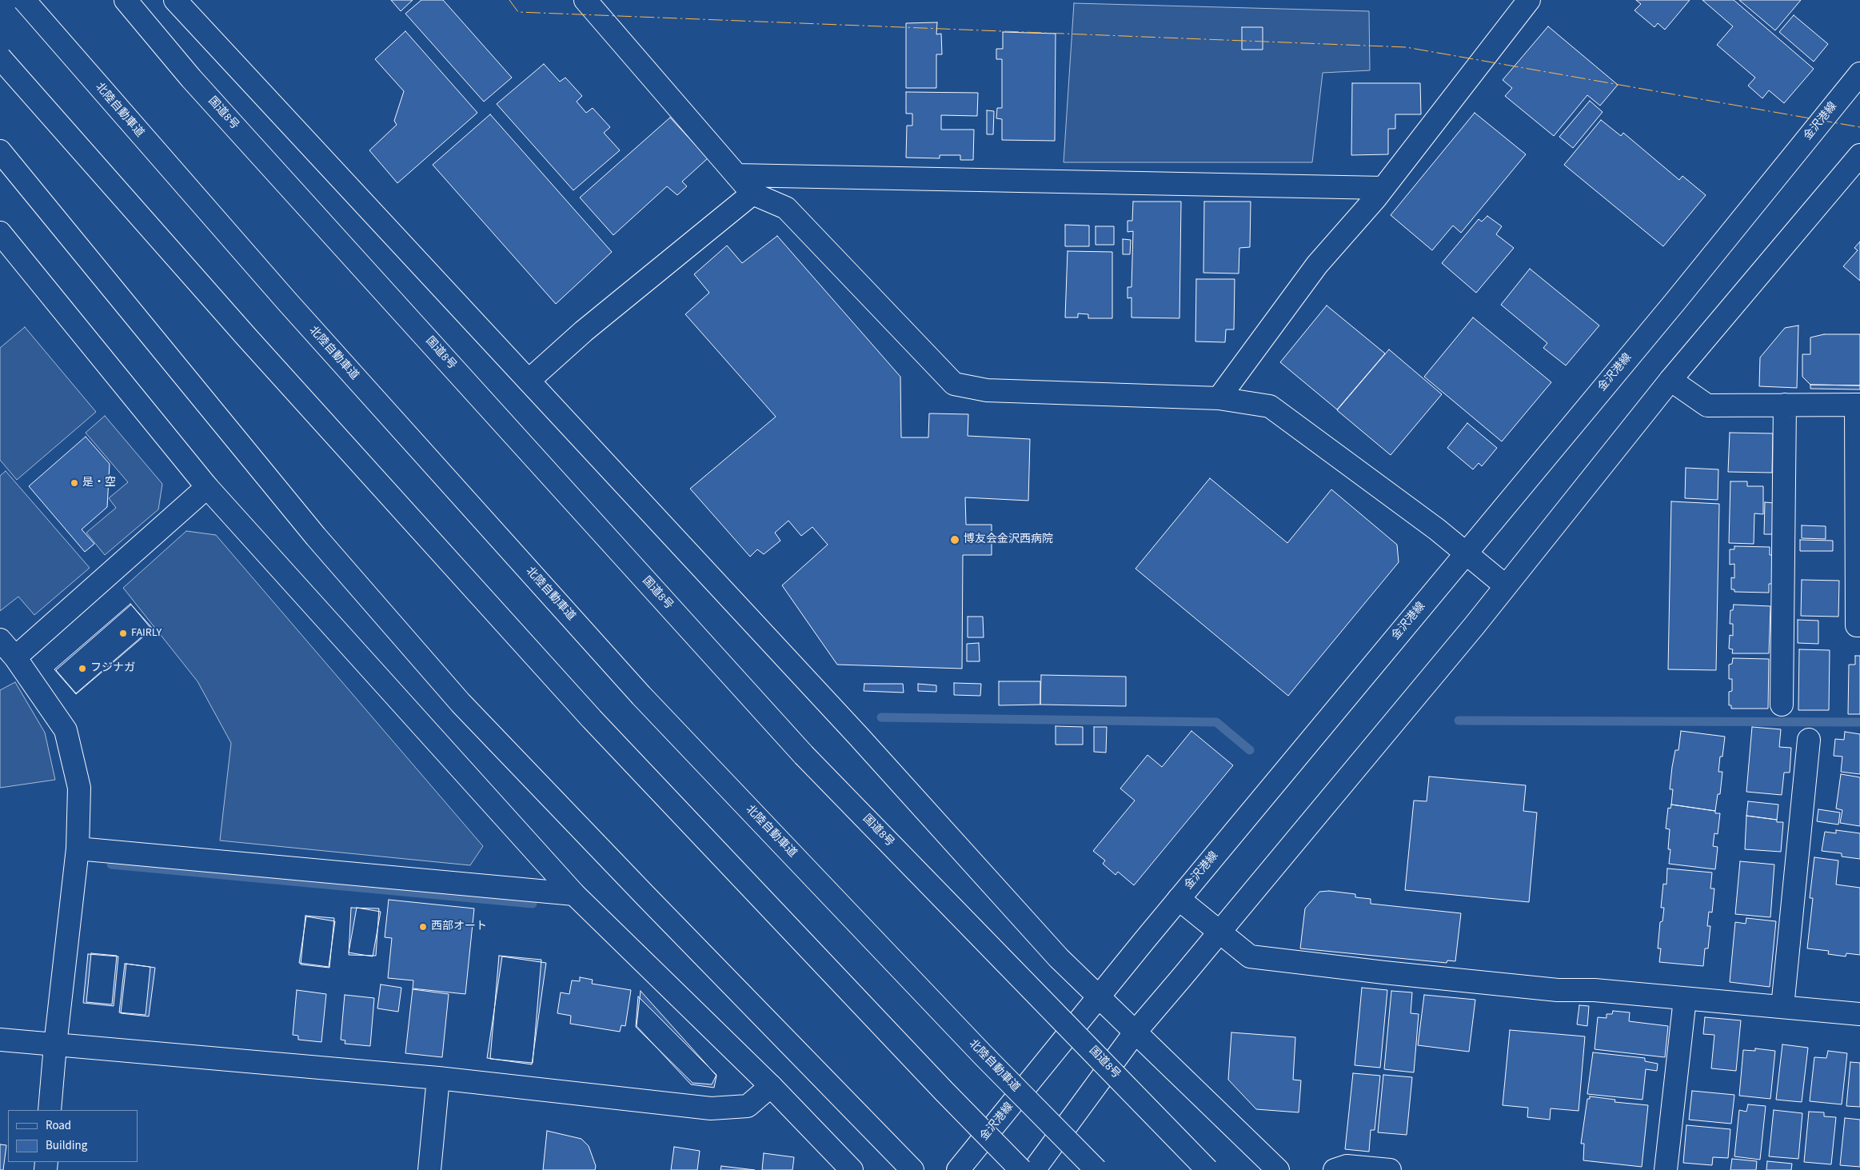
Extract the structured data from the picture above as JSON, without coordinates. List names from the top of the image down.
{
  "streets": {
    "main road": ["北陸自動車道", "国道8号", "金沢港線"]
  },
  "places": [
    "是・空",
    "博友会金沢西病院",
    "FAIRLY",
    "フジナガ",
    "西部オート"
  ],
  "legend": ["Road", "Building"]
}
